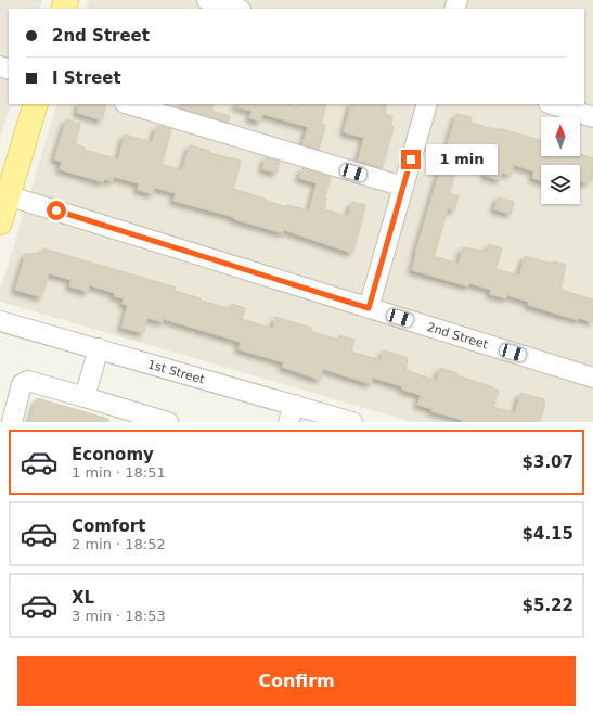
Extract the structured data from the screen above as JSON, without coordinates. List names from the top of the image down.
{
  "streets": {
    "street": ["2nd Street", "1st Street"]
  },
  "north": "top",
  "page": {
    "banner": ["2nd Street", "I Street"],
    "bubble": "1 min",
    "list": [
      {
        "name": "Economy",
        "note": "1 min · 18:51",
        "value": "$3.07"
      },
      {
        "name": "Comfort",
        "note": "2 min · 18:52",
        "value": "$4.15"
      },
      {
        "name": "XL",
        "note": "3 min · 18:53",
        "value": "$5.22"
      }
    ],
    "buttons": "Confirm"
  }
}
